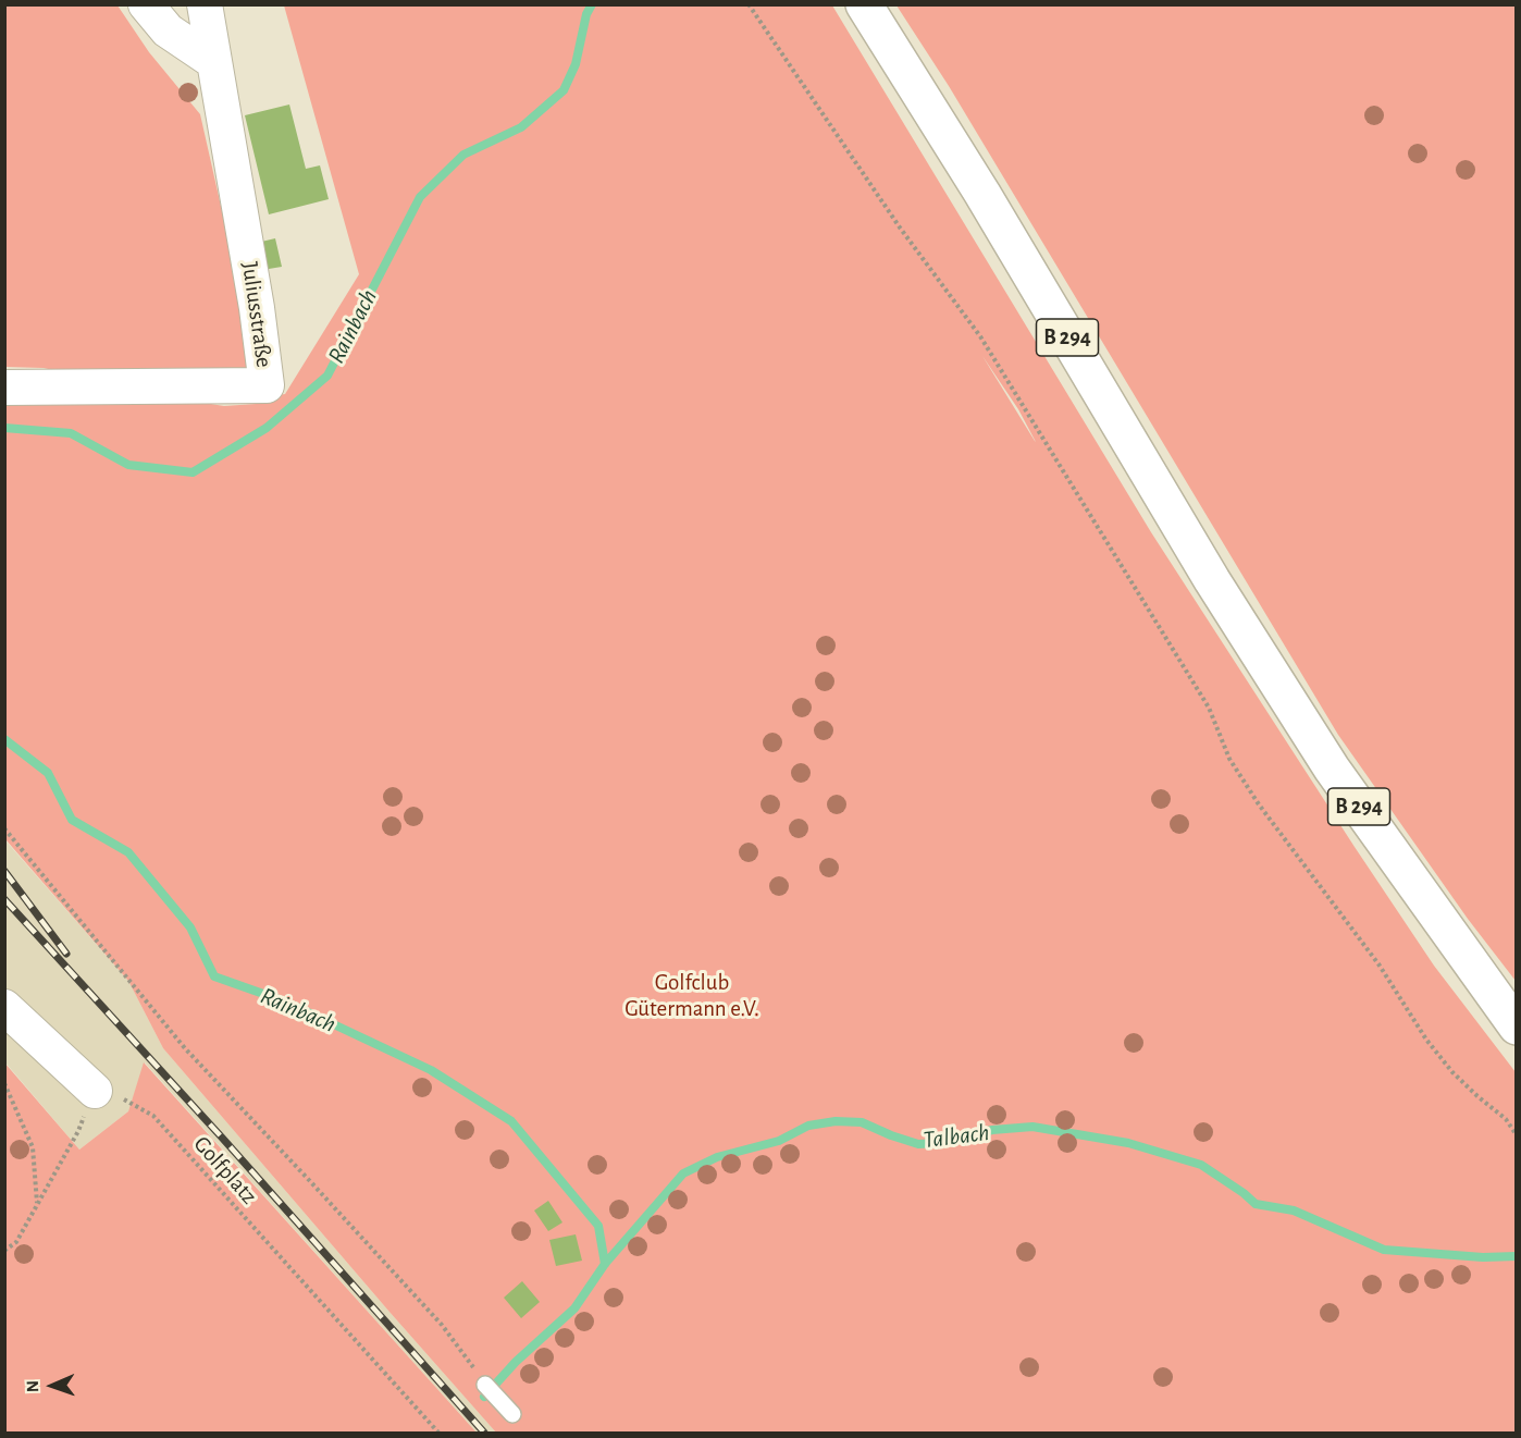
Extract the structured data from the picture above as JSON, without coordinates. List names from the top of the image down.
{
  "streets": {
    "highway": ["B 294"],
    "street": ["Juliusstraße"],
    "path": ["Golfplatz"]
  },
  "water": ["Rainbach", "Talbach"],
  "parks": ["Golfclub Gütermann e.V."],
  "north": "left"
}
